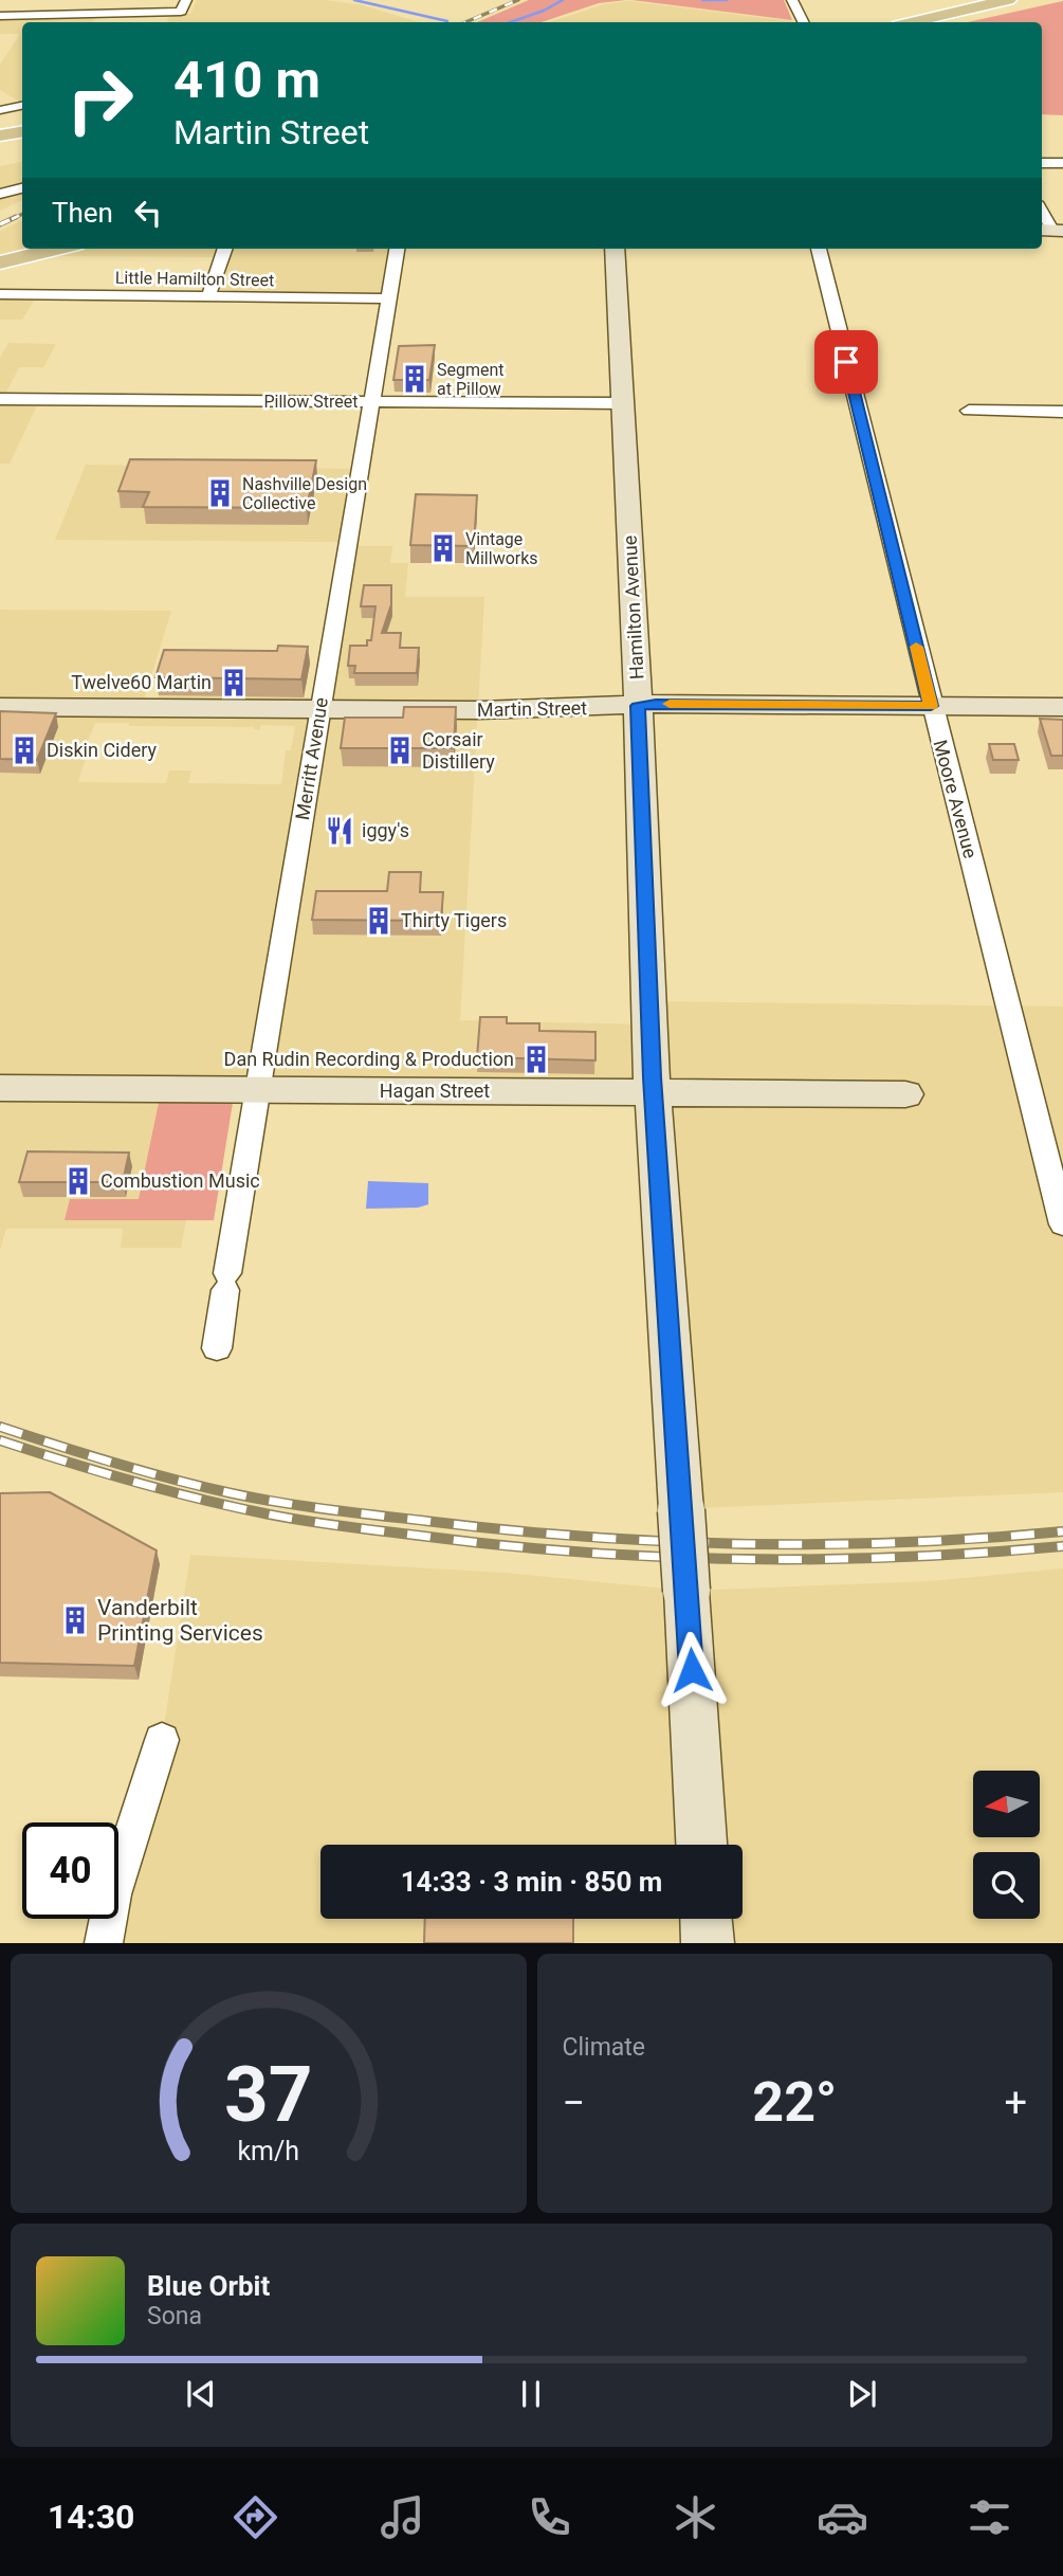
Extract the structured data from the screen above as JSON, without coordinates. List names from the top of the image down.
{
  "streets": {
    "street": [
      "Little Hamilton Street",
      "Pillow Street",
      "Hamilton Avenue",
      "Martin Street",
      "Merritt Avenue",
      "Moore Avenue",
      "Hagan Street"
    ]
  },
  "crossings": [
    ["Little Hamilton Street", "Merritt Avenue"],
    ["Pillow Street", "Hamilton Avenue"],
    ["Pillow Street", "Merritt Avenue"],
    ["Hamilton Avenue", "Martin Street"],
    ["Hamilton Avenue", "Hagan Street"],
    ["Martin Street", "Merritt Avenue"],
    ["Martin Street", "Moore Avenue"],
    ["Merritt Avenue", "Hagan Street"]
  ],
  "places": {
    "building": [
      "Segment at Pillow",
      "Nashville Design Collective",
      "Vintage Millworks",
      "Twelve60 Martin",
      "Diskin Cidery",
      "Corsair Distillery",
      "Thirty Tigers",
      "Dan Rudin Recording & Production",
      "Combustion Music",
      "Vanderbilt Printing Services"
    ],
    "restaurant": ["iggy's"]
  },
  "north": "left",
  "page": {
    "turn": ["410 m", "Martin Street"],
    "then": "Then",
    "limit": "40",
    "trip": "14:33 · 3 min · 850 m",
    "tile": "Climate",
    "heat": ["−", "22°", "+"],
    "song": ["Blue Orbit", "Sona"],
    "tabs": "14:30",
    "gauge": ["37", "km/h"]
  }
}
